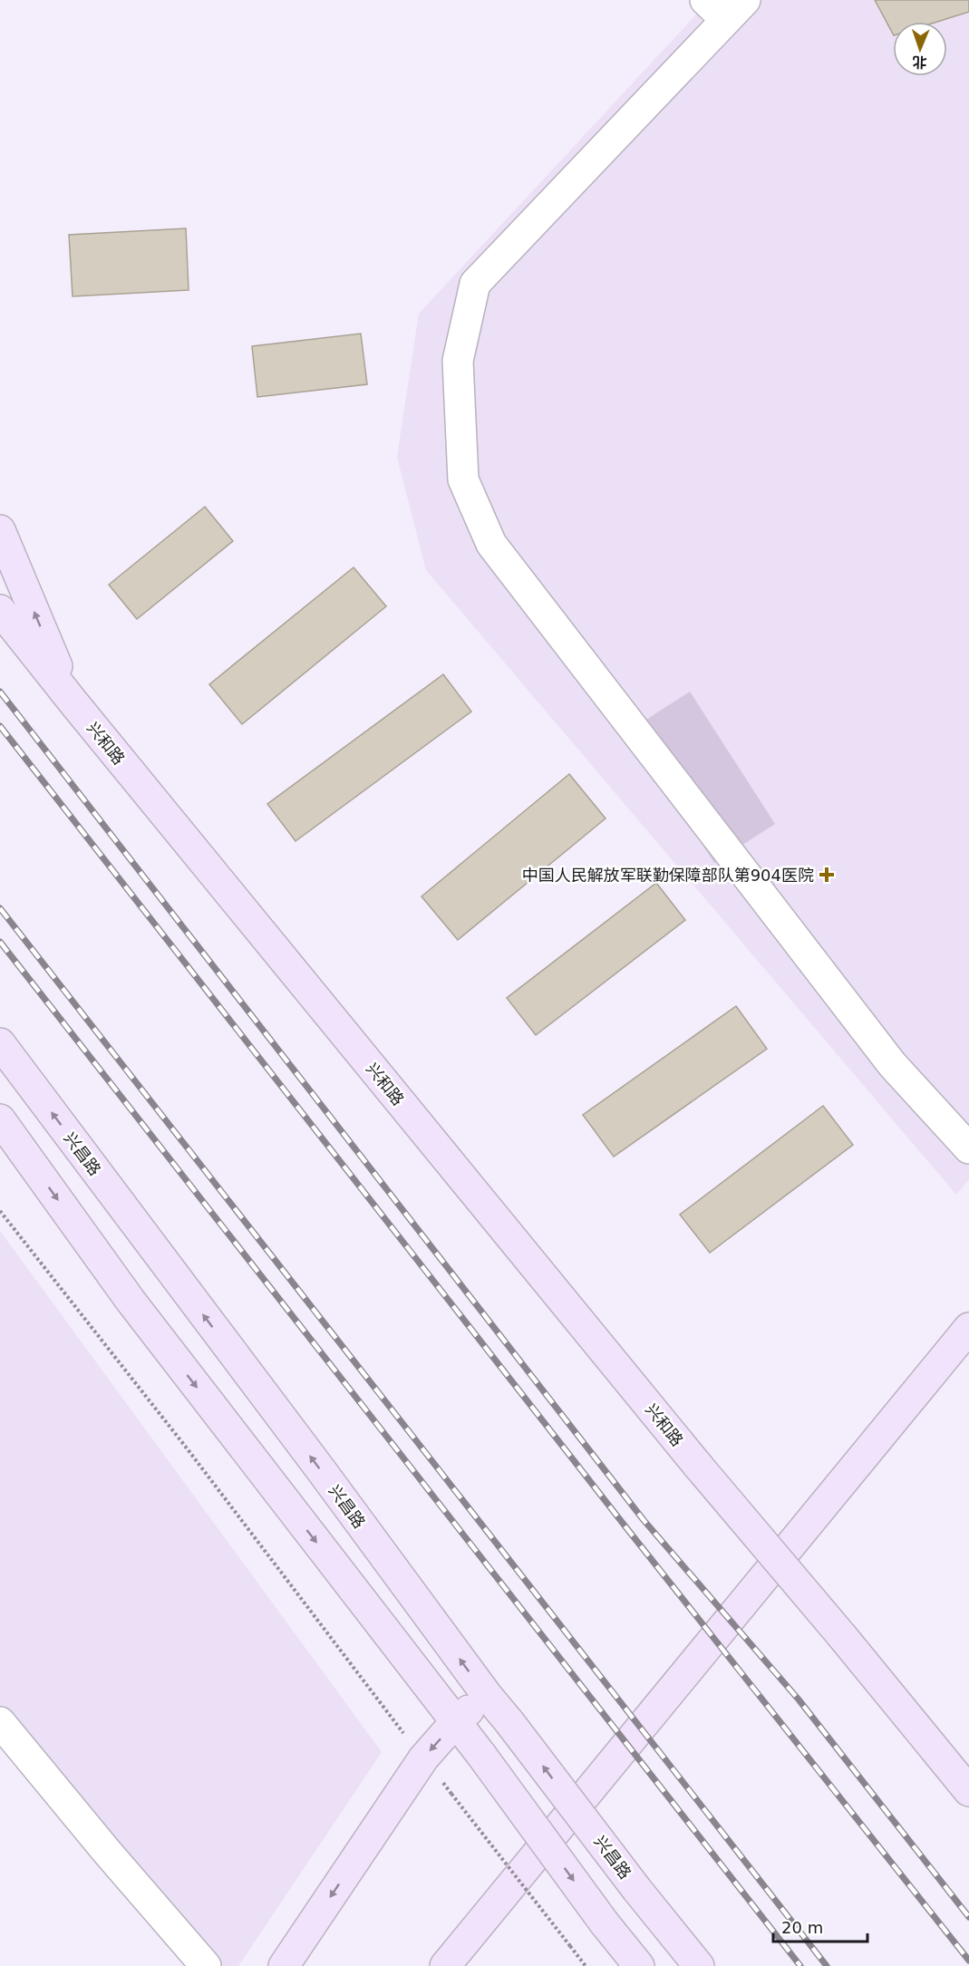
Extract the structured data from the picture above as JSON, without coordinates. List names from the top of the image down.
{
  "streets": {
    "main road": ["兴和路", "兴昌路"]
  },
  "places": {
    "health": ["中国人民解放军联勤保障部队第904医院"]
  },
  "scale_bar": "20 m",
  "north": "bottom"
}
